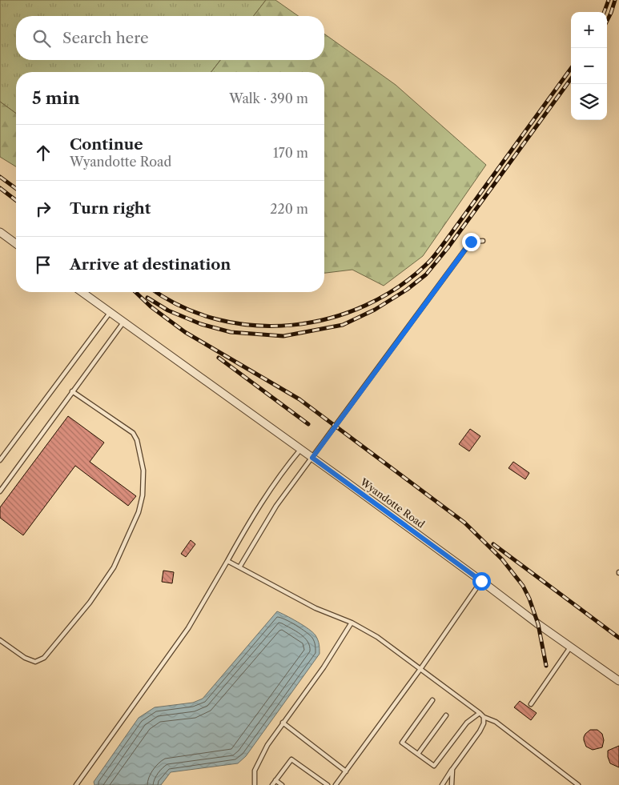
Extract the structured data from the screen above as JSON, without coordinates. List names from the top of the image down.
{
  "streets": {
    "street": ["Wyandotte Road"]
  },
  "page": {
    "map_buttons": ["+", "−"],
    "search": "Search here",
    "heading": ["5 min", "Walk · 390 m"],
    "list": [
      ["Continue", "Wyandotte Road", "170 m"],
      ["Turn right", "220 m"],
      "Arrive at destination"
    ]
  }
}
